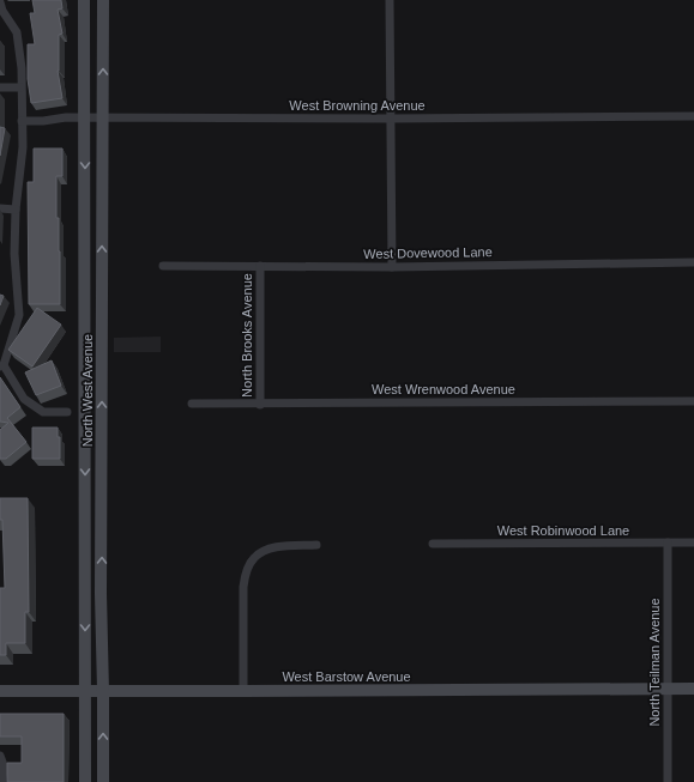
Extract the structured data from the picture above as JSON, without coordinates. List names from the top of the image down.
{
  "streets": {
    "main road": ["North West Avenue", "West Barstow Avenue"],
    "street": [
      "West Browning Avenue",
      "West Dovewood Lane",
      "North Brooks Avenue",
      "West Wrenwood Avenue",
      "West Robinwood Lane",
      "North Teilman Avenue"
    ]
  },
  "crossings": [
    ["West Browning Avenue", "North West Avenue"],
    ["West Dovewood Lane", "North Brooks Avenue"],
    ["North Brooks Avenue", "West Wrenwood Avenue"],
    ["North West Avenue", "West Barstow Avenue"],
    ["West Robinwood Lane", "North Teilman Avenue"],
    ["North Teilman Avenue", "West Barstow Avenue"]
  ]
}
